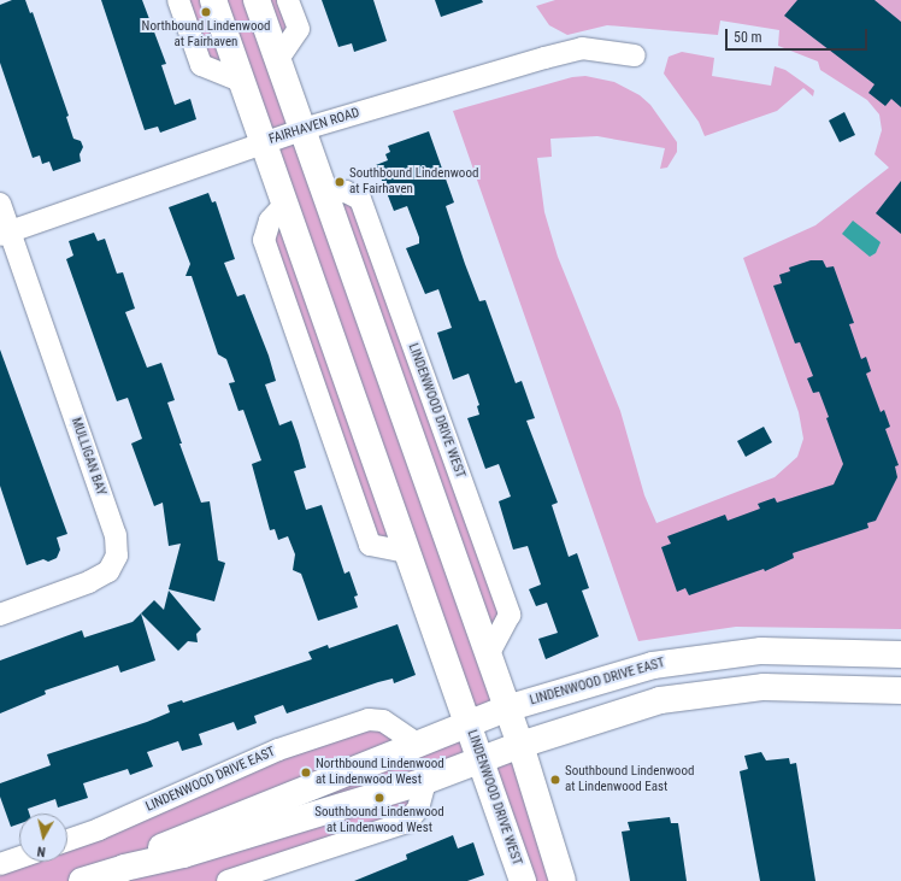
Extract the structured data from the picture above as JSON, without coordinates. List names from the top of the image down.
{
  "streets": {
    "street": [
      "FAIRHAVEN ROAD",
      "LINDENWOOD DRIVE WEST",
      "MULLIGAN BAY",
      "LINDENWOOD DRIVE EAST"
    ]
  },
  "crossings": [
    ["FAIRHAVEN ROAD", "LINDENWOOD DRIVE WEST"],
    ["FAIRHAVEN ROAD", "MULLIGAN BAY"],
    ["LINDENWOOD DRIVE WEST", "LINDENWOOD DRIVE EAST"]
  ],
  "places": [
    "Northbound Lindenwood at Fairhaven",
    "Southbound Lindenwood at Fairhaven",
    "Northbound Lindenwood at Lindenwood West",
    "Southbound Lindenwood at Lindenwood East",
    "Southbound Lindenwood at Lindenwood West"
  ],
  "scale_bar": "50 m",
  "north": "bottom"
}
